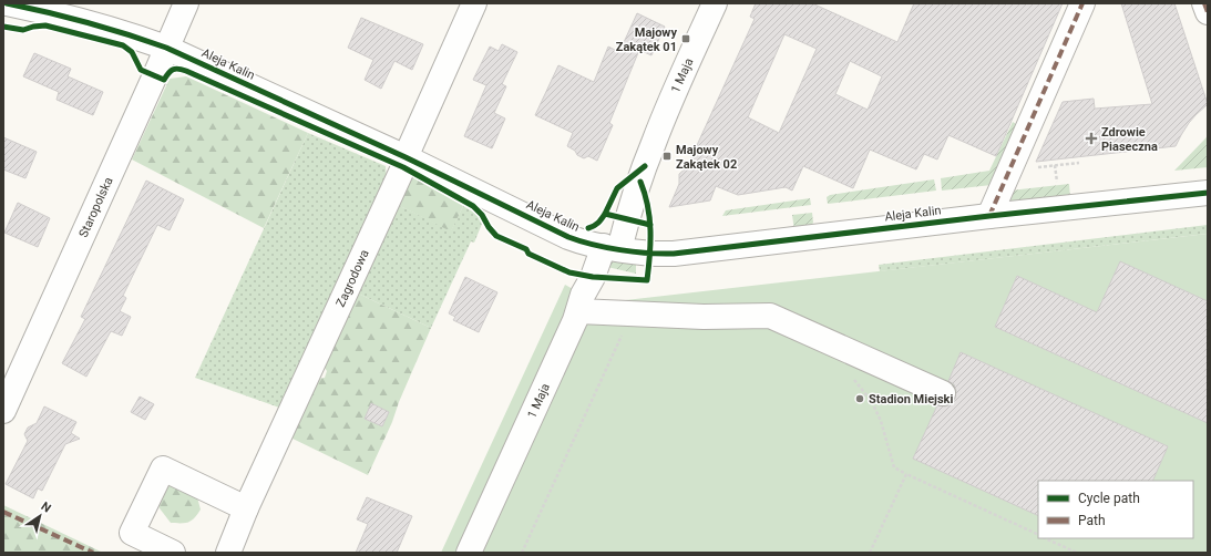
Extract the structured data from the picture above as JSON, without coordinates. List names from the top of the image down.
{
  "streets": {
    "street": [
      "Aleja Kalin",
      "1 Maja",
      "Staropolska",
      "Zagrodowa"
    ]
  },
  "crossings": [
    ["Aleja Kalin", "1 Maja"],
    ["Aleja Kalin", "Staropolska"],
    ["Aleja Kalin", "Zagrodowa"]
  ],
  "places": {
    "transit": ["Majowy Zakątek 01", "Majowy Zakątek 02"],
    "health": ["Zdrowie Piaseczna"],
    "other": ["Stadion Miejski"]
  },
  "legend": ["Cycle path", "Path"],
  "north": "top right"
}
